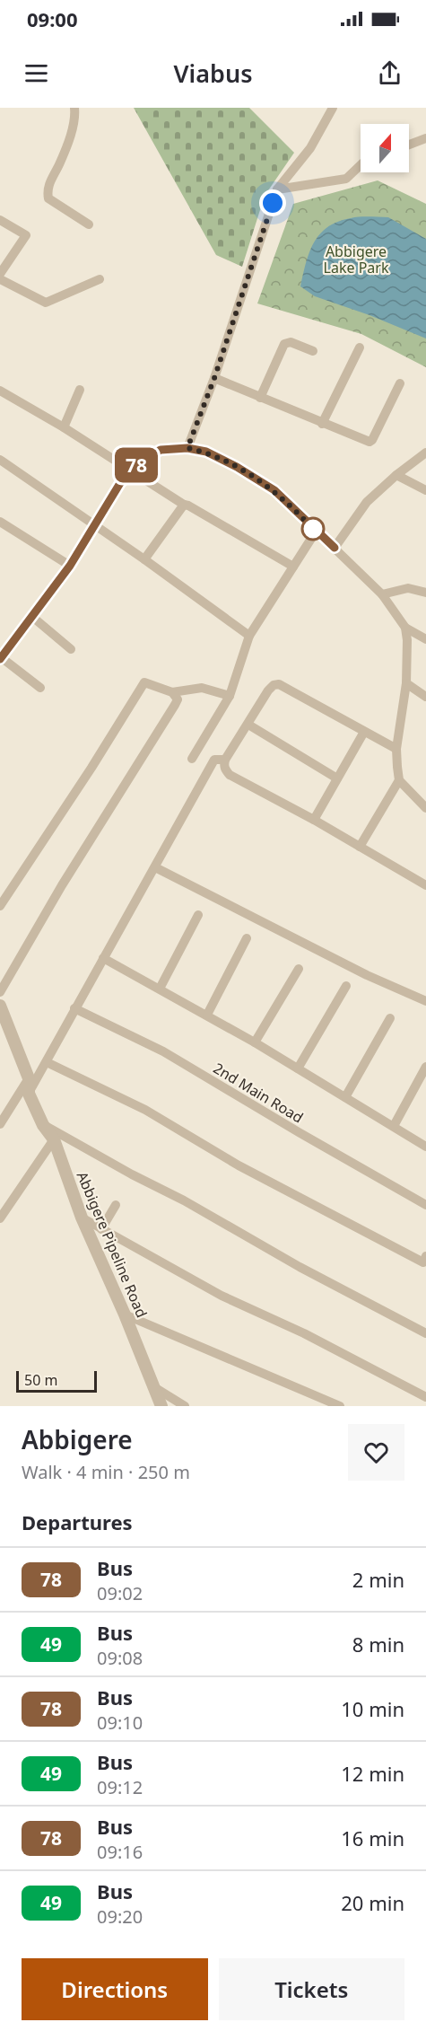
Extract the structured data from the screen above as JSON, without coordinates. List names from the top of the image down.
{
  "streets": {
    "street": ["2nd Main Road", "Abbigere Pipeline Road"]
  },
  "parks": ["Abbigere Lake Park"],
  "lines": ["bus line 78"],
  "scale_bar": "50 m",
  "north": "top",
  "page": {
    "status": "09:00",
    "header": "Viabus",
    "on_map": "78",
    "scale": "50 m",
    "heading": [
      ["Abbigere", "Walk · 4 min · 250 m"],
      "Departures"
    ],
    "list": [
      {
        "mark": "78",
        "name": "Bus",
        "note": "09:02",
        "value": "2 min"
      },
      {
        "mark": "49",
        "name": "Bus",
        "note": "09:08",
        "value": "8 min"
      },
      {
        "mark": "78",
        "name": "Bus",
        "note": "09:10",
        "value": "10 min"
      },
      {
        "mark": "49",
        "name": "Bus",
        "note": "09:12",
        "value": "12 min"
      },
      {
        "mark": "78",
        "name": "Bus",
        "note": "09:16",
        "value": "16 min"
      },
      {
        "mark": "49",
        "name": "Bus",
        "note": "09:20",
        "value": "20 min"
      }
    ],
    "buttons": ["Directions", "Tickets"]
  }
}
